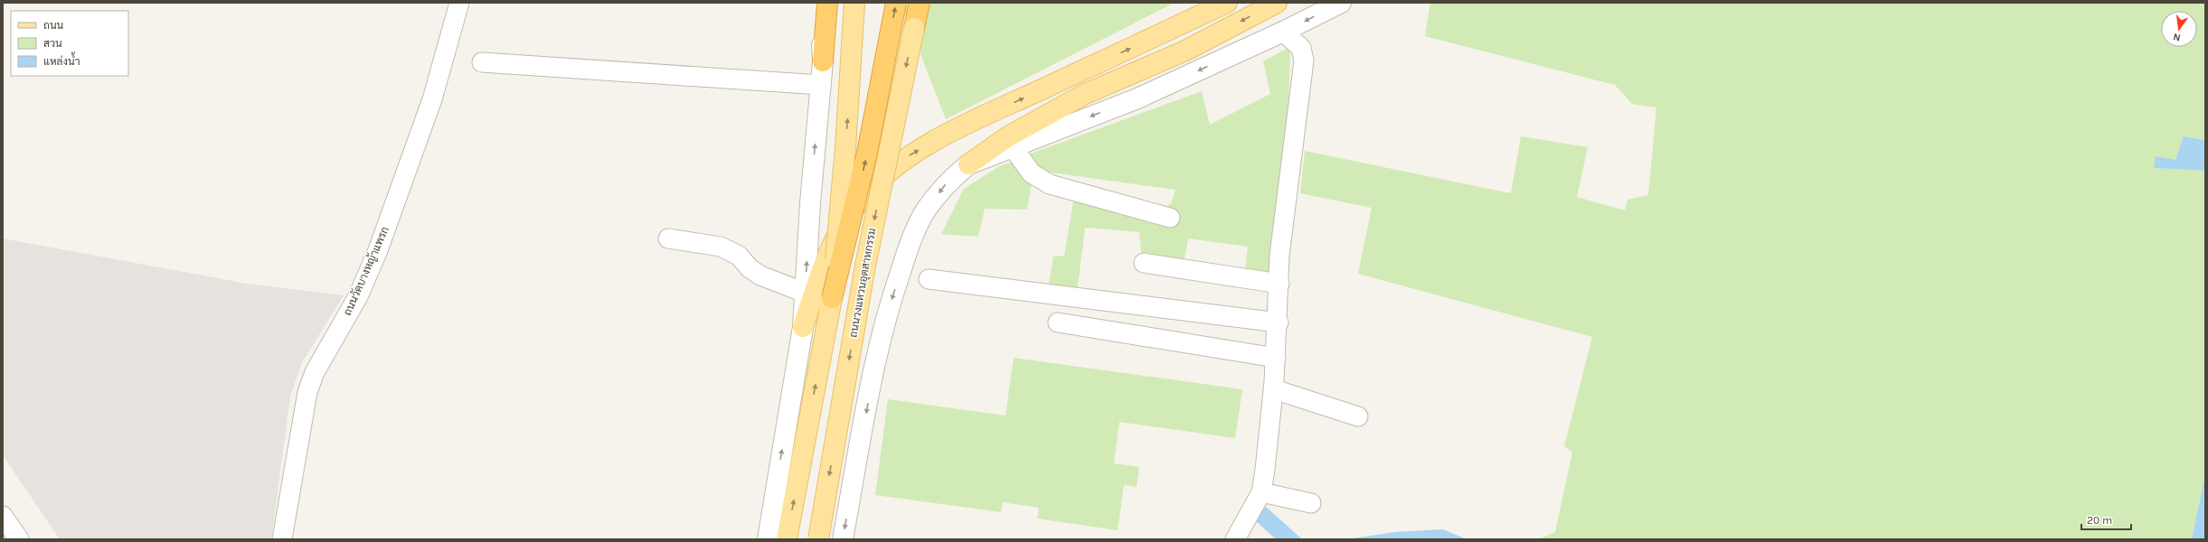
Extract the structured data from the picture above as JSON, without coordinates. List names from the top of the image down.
{
  "streets": {
    "main road": ["ถนนวงแหวนอุตสาหกรรม"],
    "street": ["ถนนวัดบางหญ้าแพรก"]
  },
  "legend": ["ถนน", "สวน", "แหล่งน้ำ"],
  "scale_bar": "20 m",
  "north": "bottom"
}
